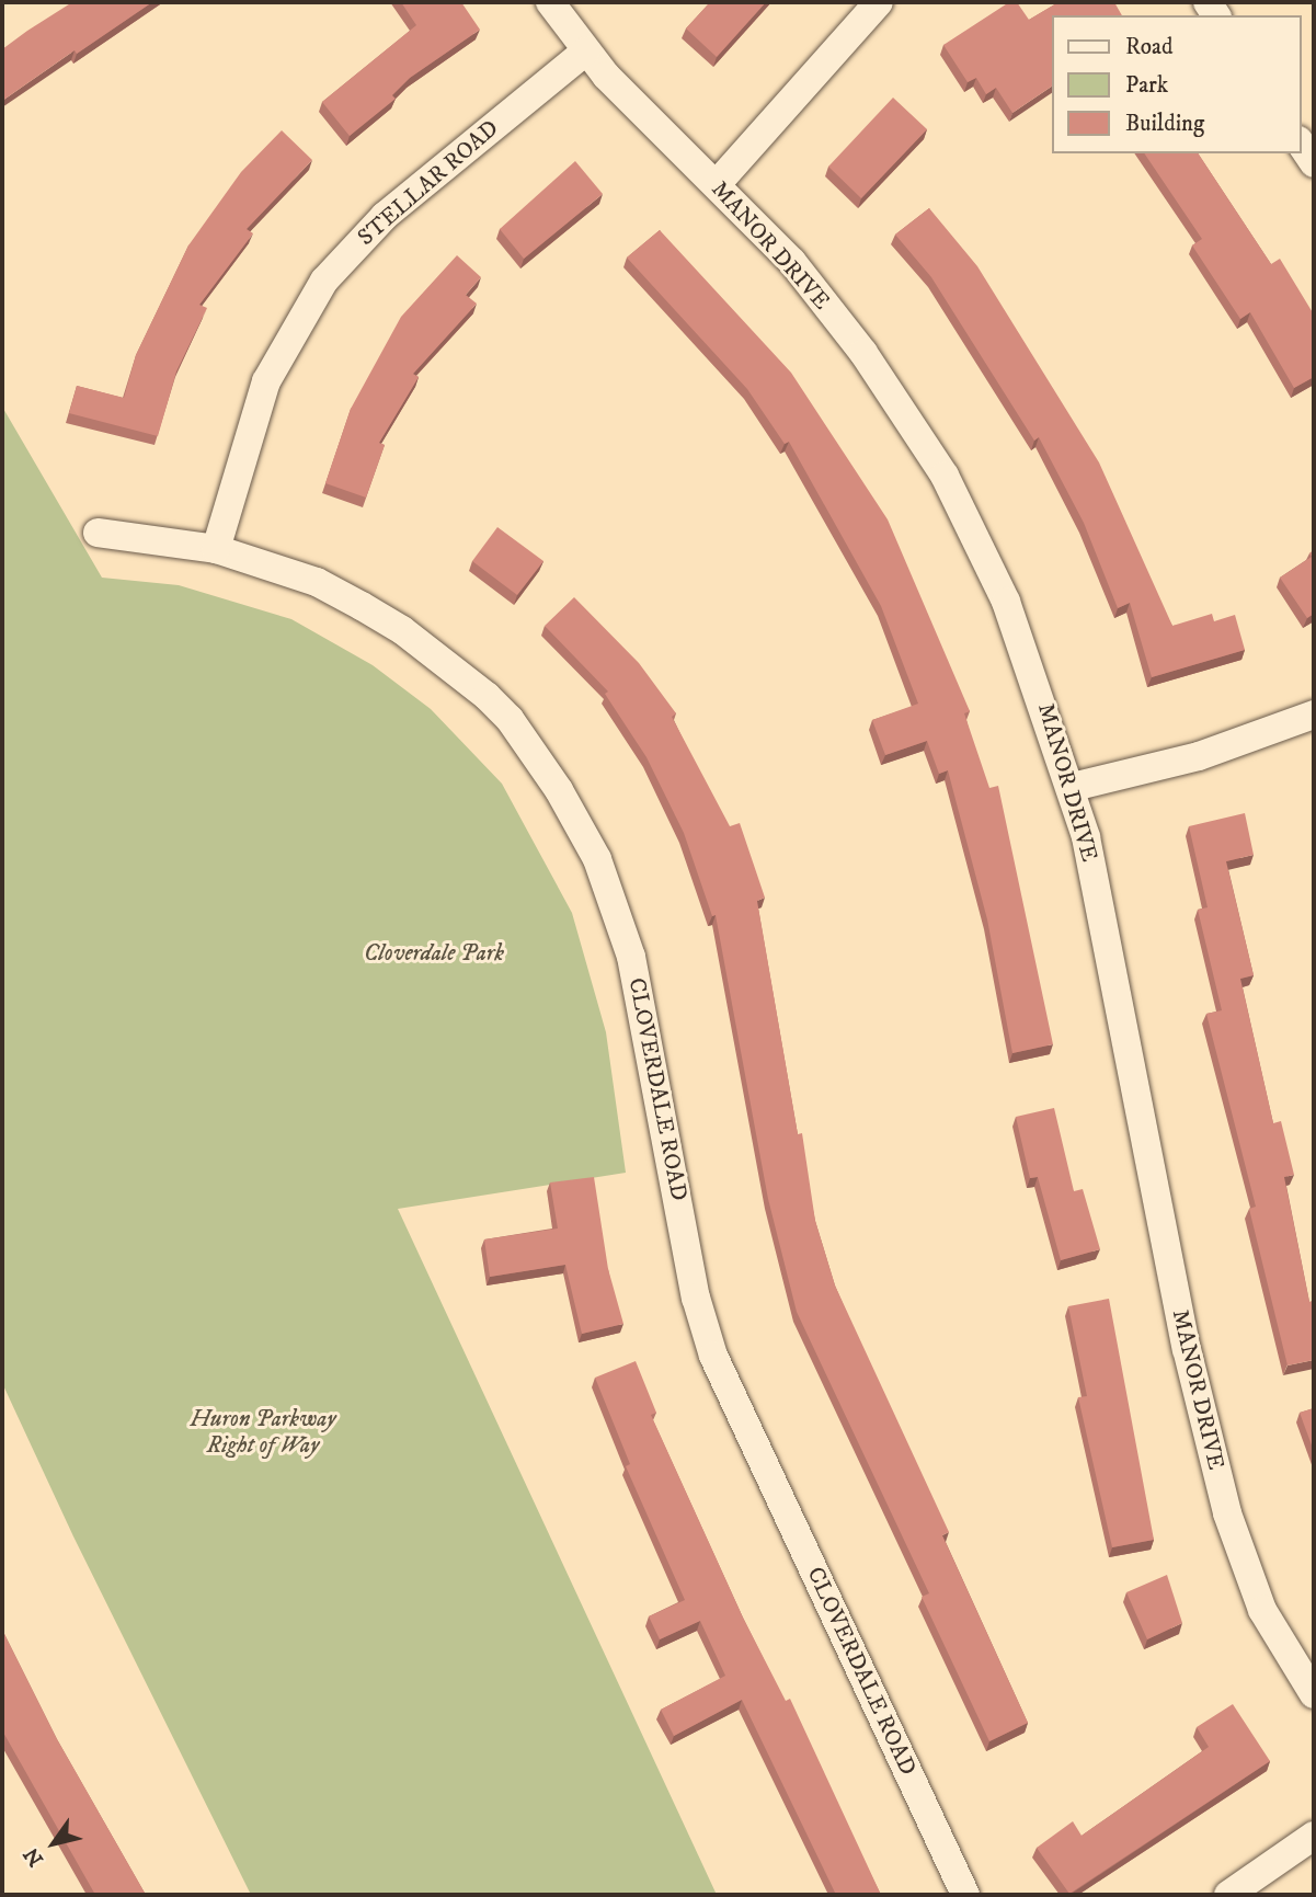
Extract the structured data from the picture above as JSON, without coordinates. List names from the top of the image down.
{
  "streets": {
    "street": ["STELLAR ROAD", "MANOR DRIVE", "CLOVERDALE ROAD"]
  },
  "crossings": [
    ["STELLAR ROAD", "MANOR DRIVE"],
    ["STELLAR ROAD", "CLOVERDALE ROAD"]
  ],
  "parks": ["Cloverdale Park", "Huron Parkway Right of Way"],
  "legend": ["Road", "Park", "Building"],
  "north": "bottom left"
}
